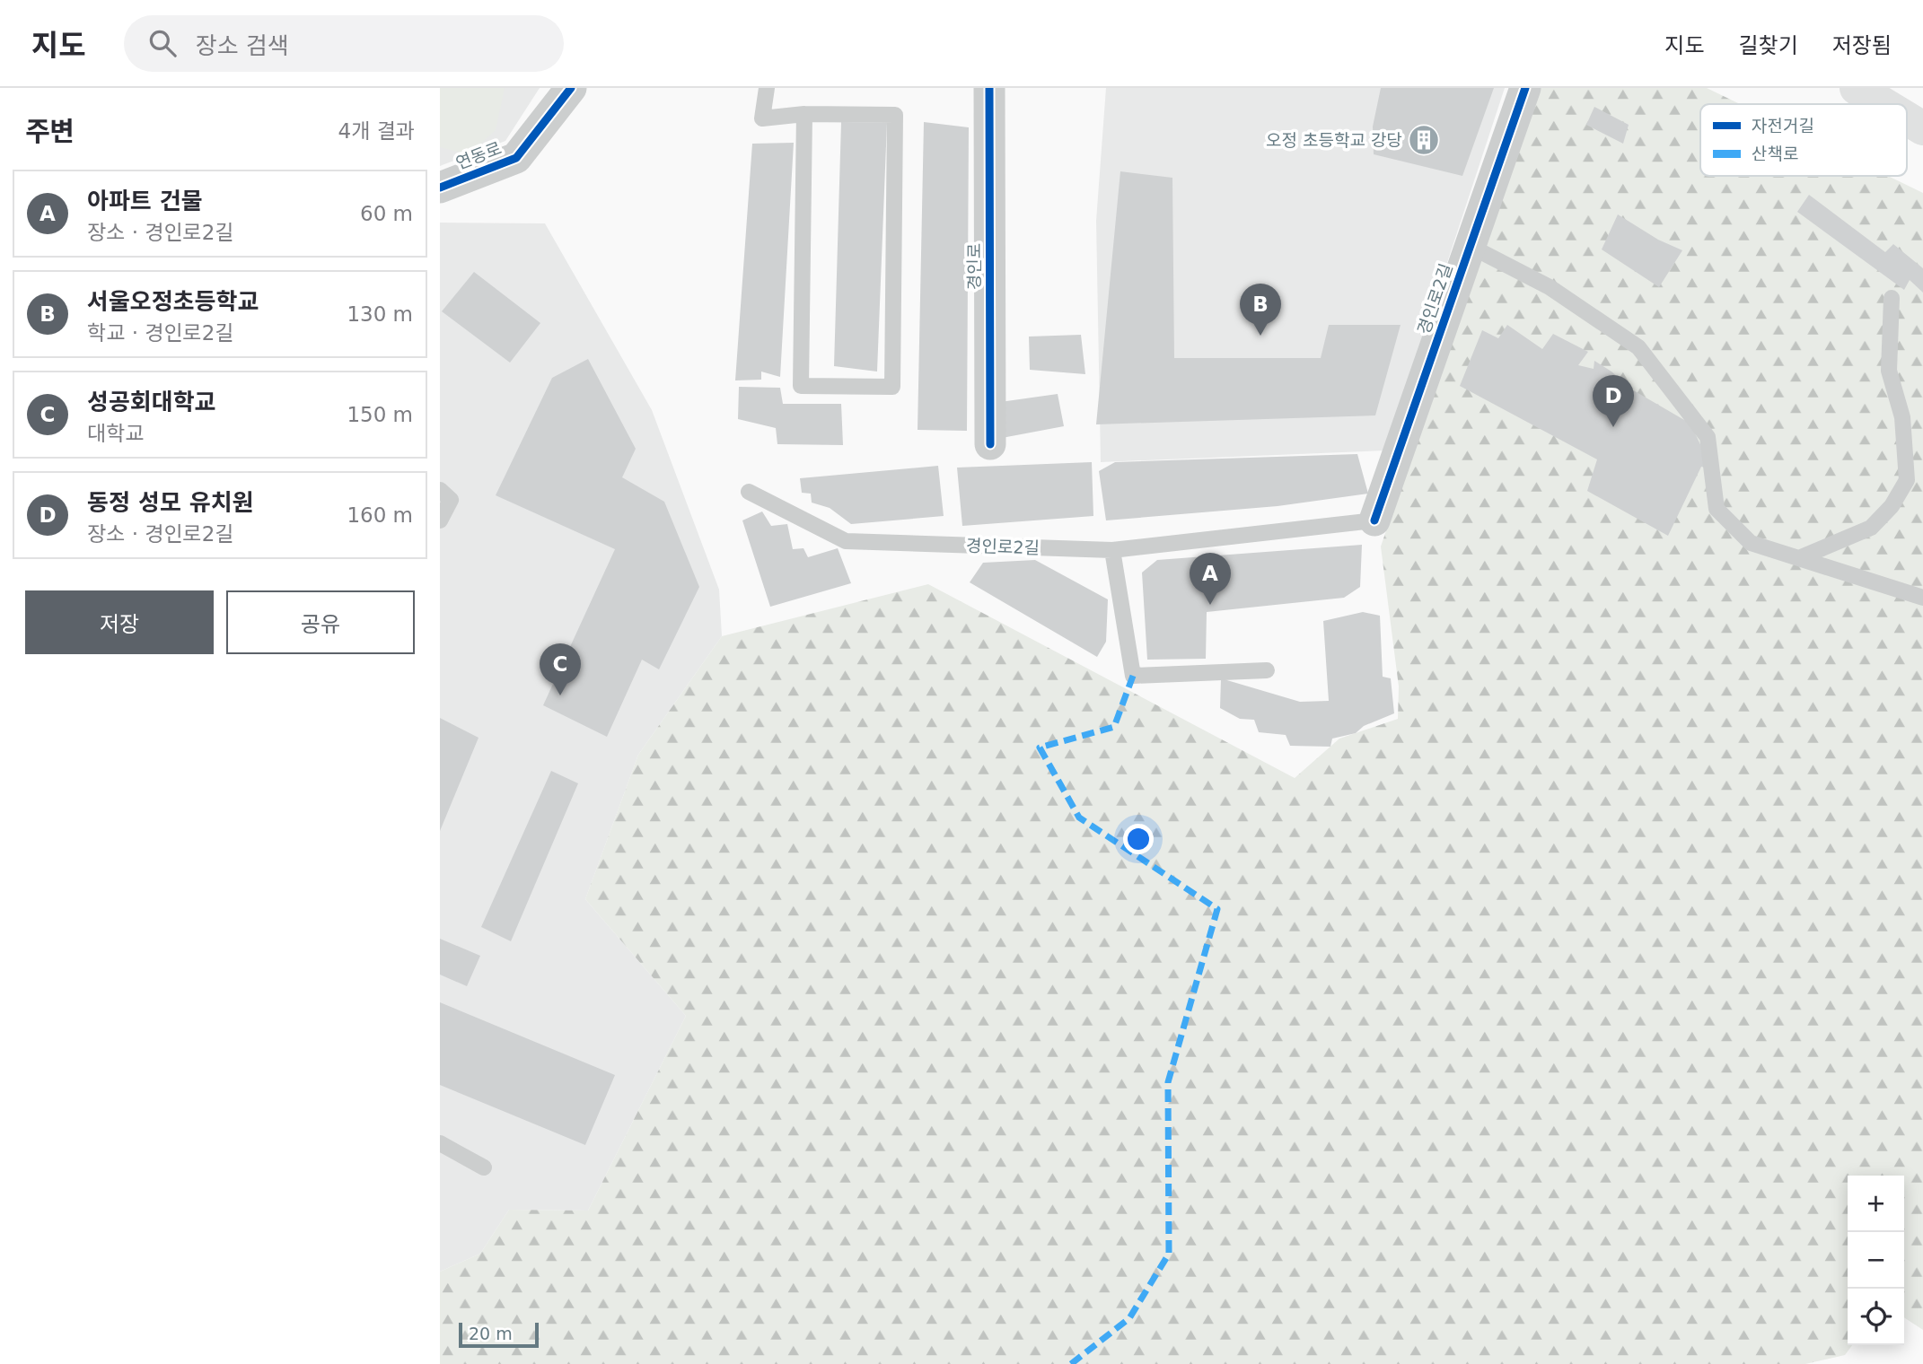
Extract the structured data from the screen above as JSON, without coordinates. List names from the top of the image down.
{
  "streets": {
    "street": ["연동로", "경인로", "경인로2길"]
  },
  "places": {
    "building": ["오정 초등학교 강당"]
  },
  "legend": ["자전거길", "산책로"],
  "scale_bar": "20 m",
  "page": {
    "header": "지도",
    "search": "장소 검색",
    "nav": ["지도", "길찾기", "저장됨"],
    "heading": ["주변", "4개 결과"],
    "list": [
      {
        "mark": "A",
        "name": "아파트 건물",
        "note": "장소 · 경인로2길",
        "value": "60 m"
      },
      {
        "mark": "B",
        "name": "서울오정초등학교",
        "note": "학교 · 경인로2길",
        "value": "130 m"
      },
      {
        "mark": "C",
        "name": "성공회대학교",
        "note": "대학교",
        "value": "150 m"
      },
      {
        "mark": "D",
        "name": "동정 성모 유치원",
        "note": "장소 · 경인로2길",
        "value": "160 m"
      }
    ],
    "pins": [
      "B",
      "D",
      "A",
      "C"
    ],
    "buttons": ["저장", "공유"],
    "map_buttons": ["+", "−"],
    "scale": "20 m"
  }
}
